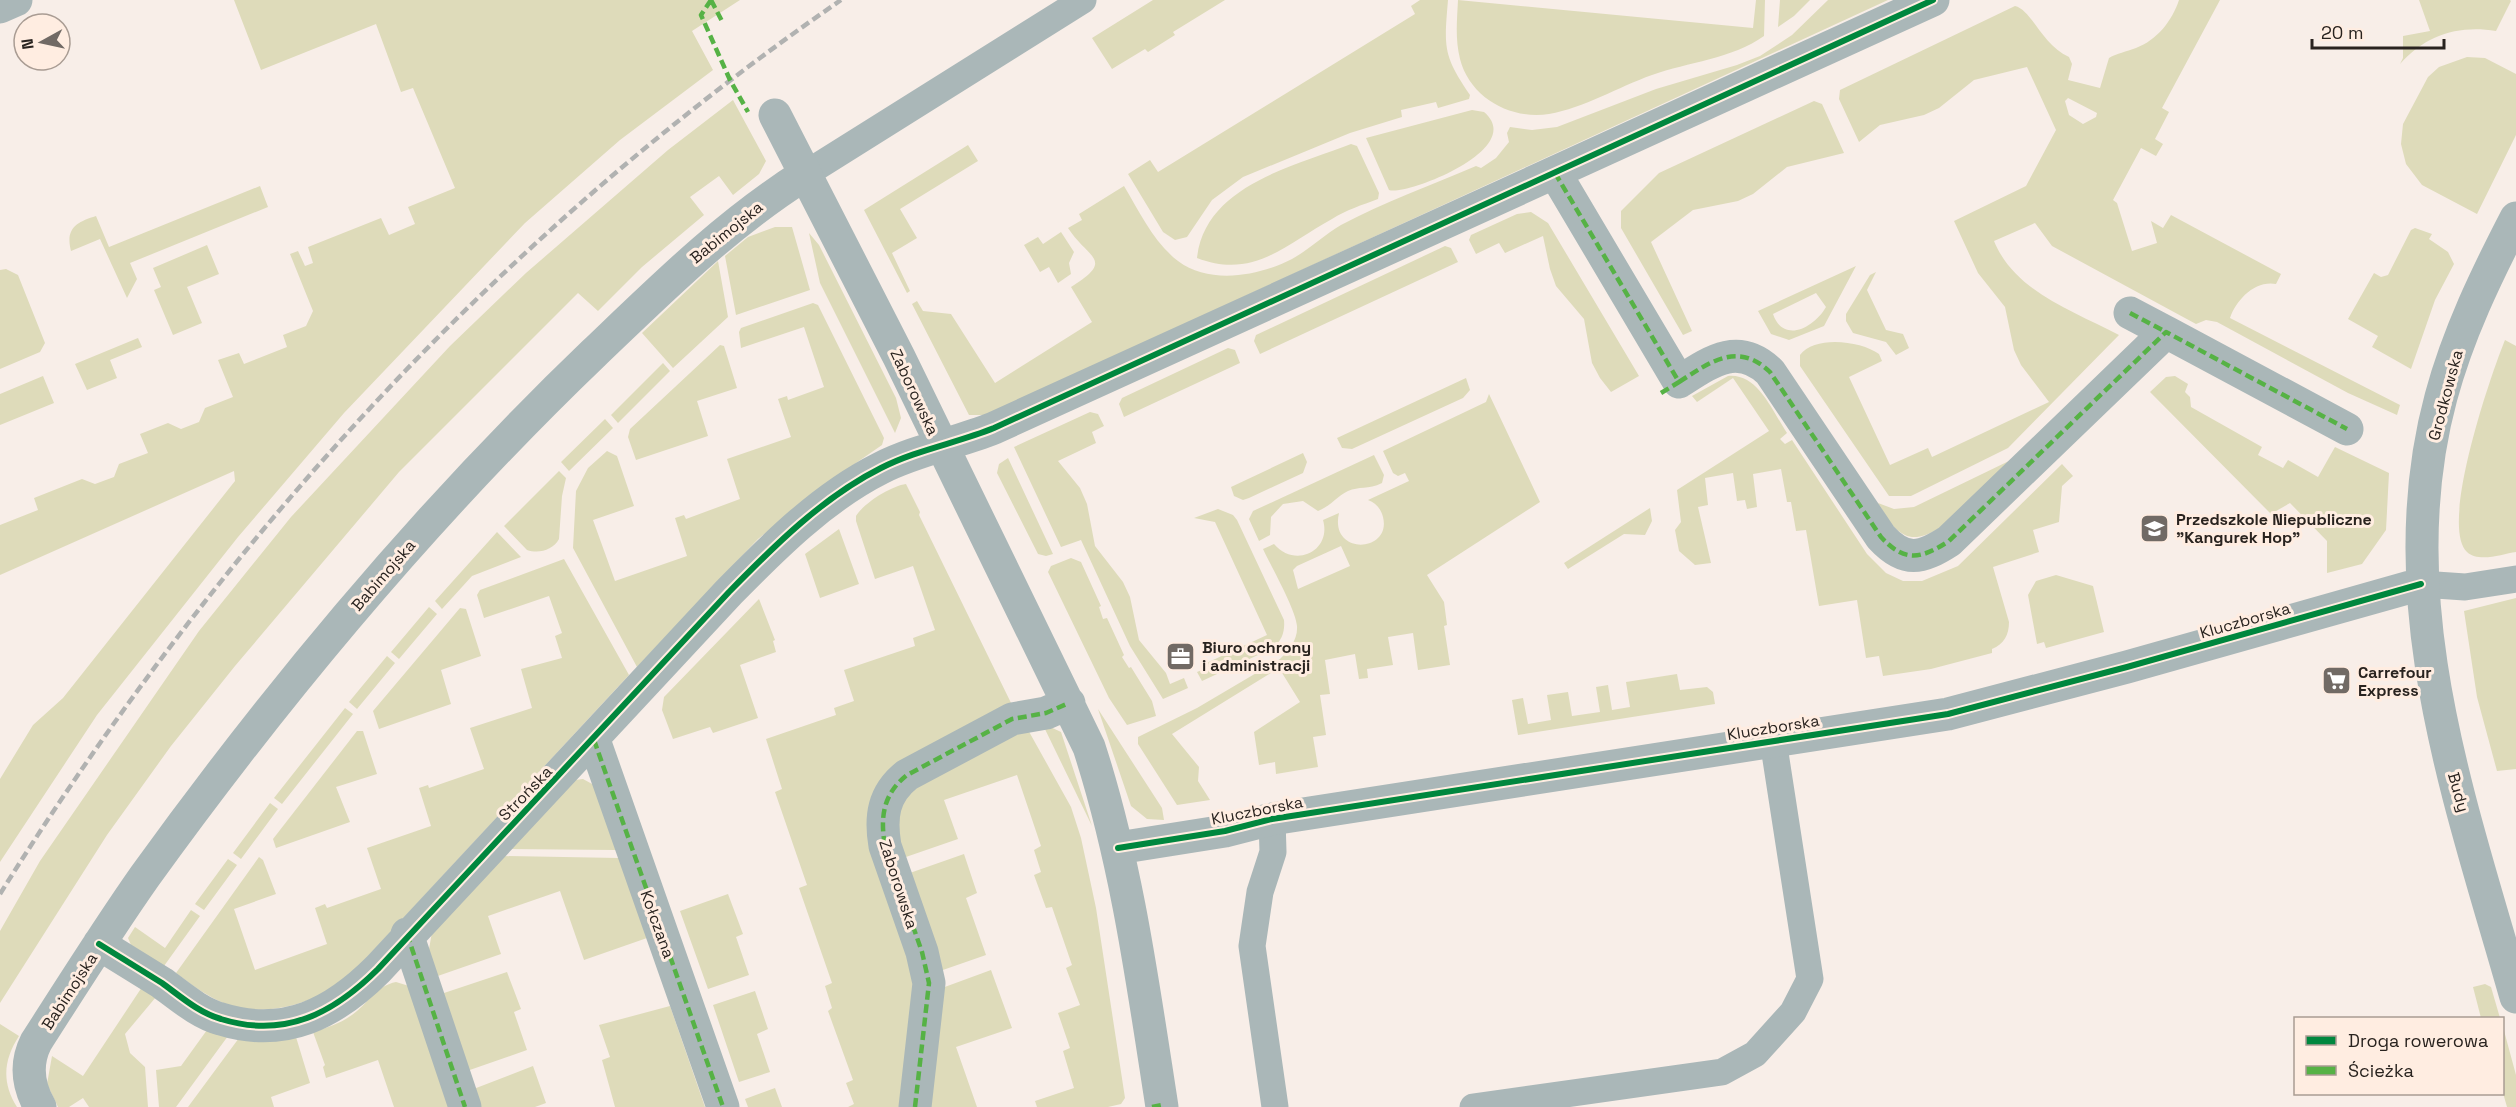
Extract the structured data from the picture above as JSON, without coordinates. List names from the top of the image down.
{
  "streets": {
    "street": [
      "Babimojska",
      "Zaborowska",
      "Grodkowska",
      "Kluczborska",
      "Budy",
      "Strońska",
      "Kołczana"
    ]
  },
  "crossings": [
    ["Babimojska", "Zaborowska"],
    ["Babimojska", "Strońska"],
    ["Zaborowska", "Kluczborska"],
    ["Zaborowska", "Strońska"],
    ["Grodkowska", "Kluczborska"],
    ["Grodkowska", "Budy"],
    ["Kluczborska", "Budy"],
    ["Strońska", "Kołczana"]
  ],
  "places": {
    "school or university": ["Przedszkole Niepubliczne \"Kangurek Hop\""],
    "office": ["Biuro ochrony i administracji"],
    "supermarket": ["Carrefour Express"]
  },
  "legend": ["Droga rowerowa", "Ścieżka"],
  "scale_bar": "20 m",
  "north": "left"
}
